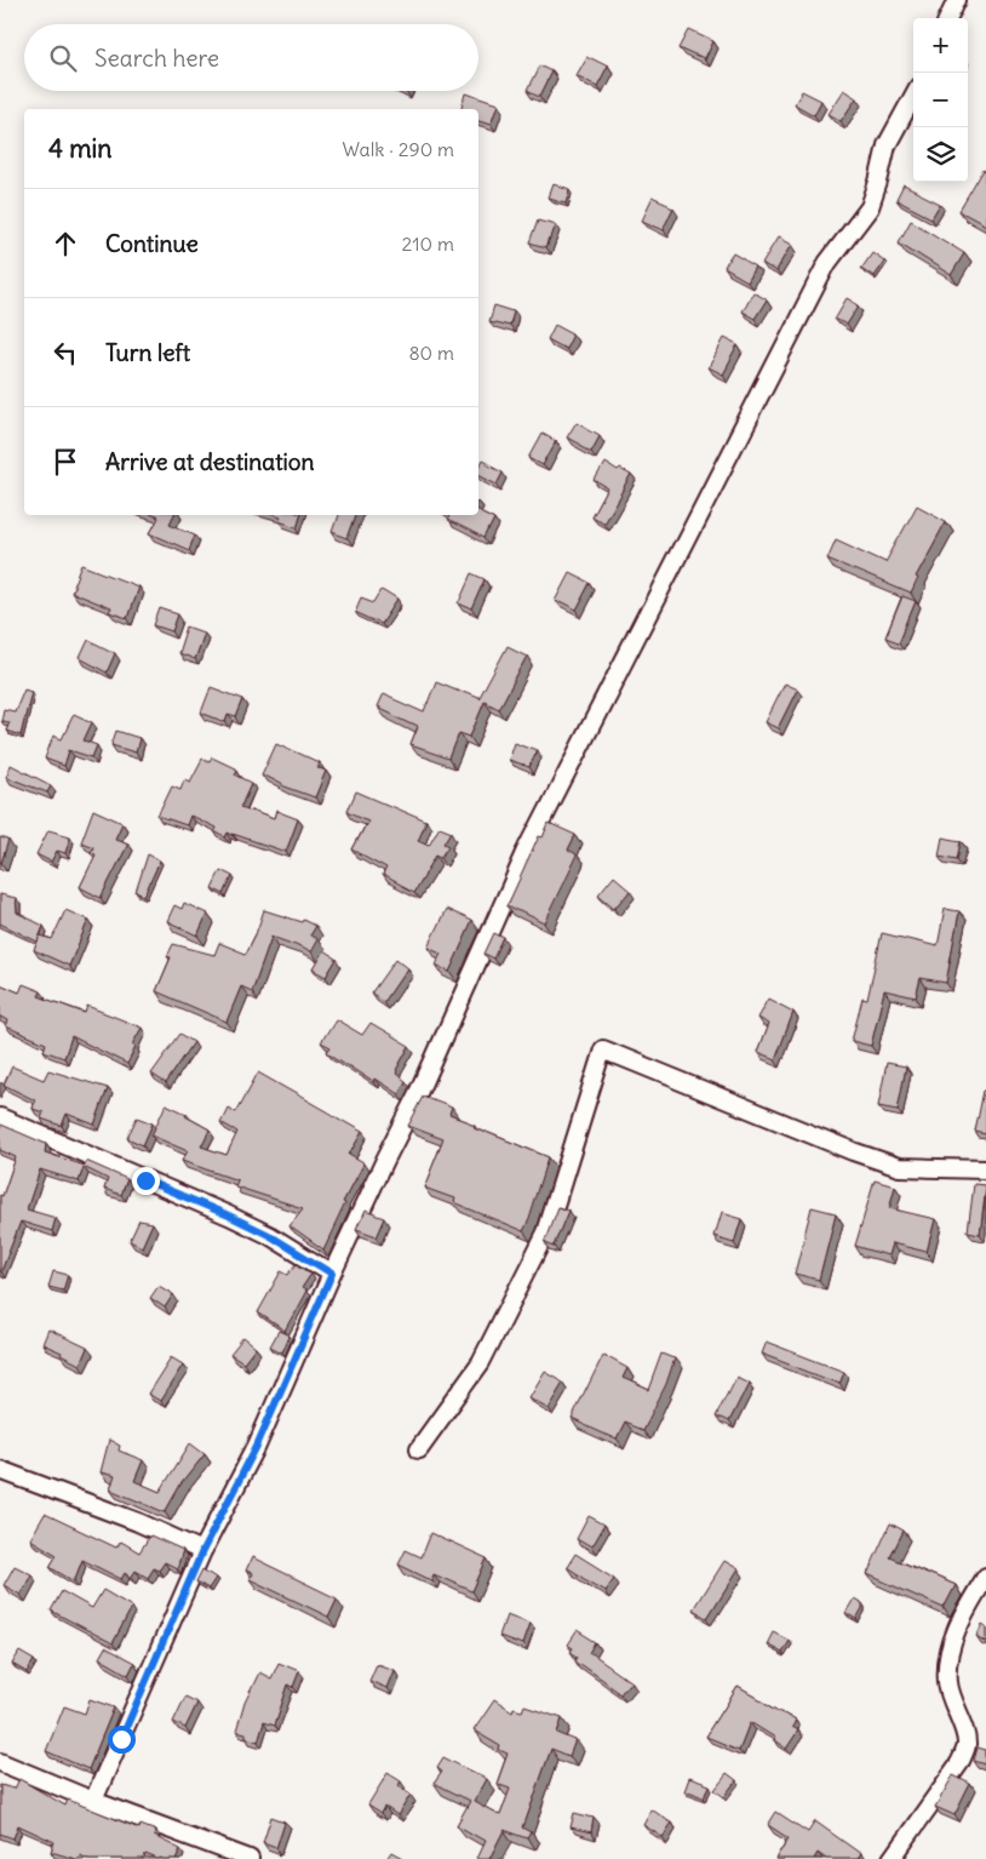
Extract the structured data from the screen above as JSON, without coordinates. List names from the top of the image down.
{
  "page": {
    "map_buttons": ["+", "−"],
    "search": "Search here",
    "heading": ["4 min", "Walk · 290 m"],
    "list": [
      ["Continue", "210 m"],
      ["Turn left", "80 m"],
      "Arrive at destination"
    ]
  }
}
